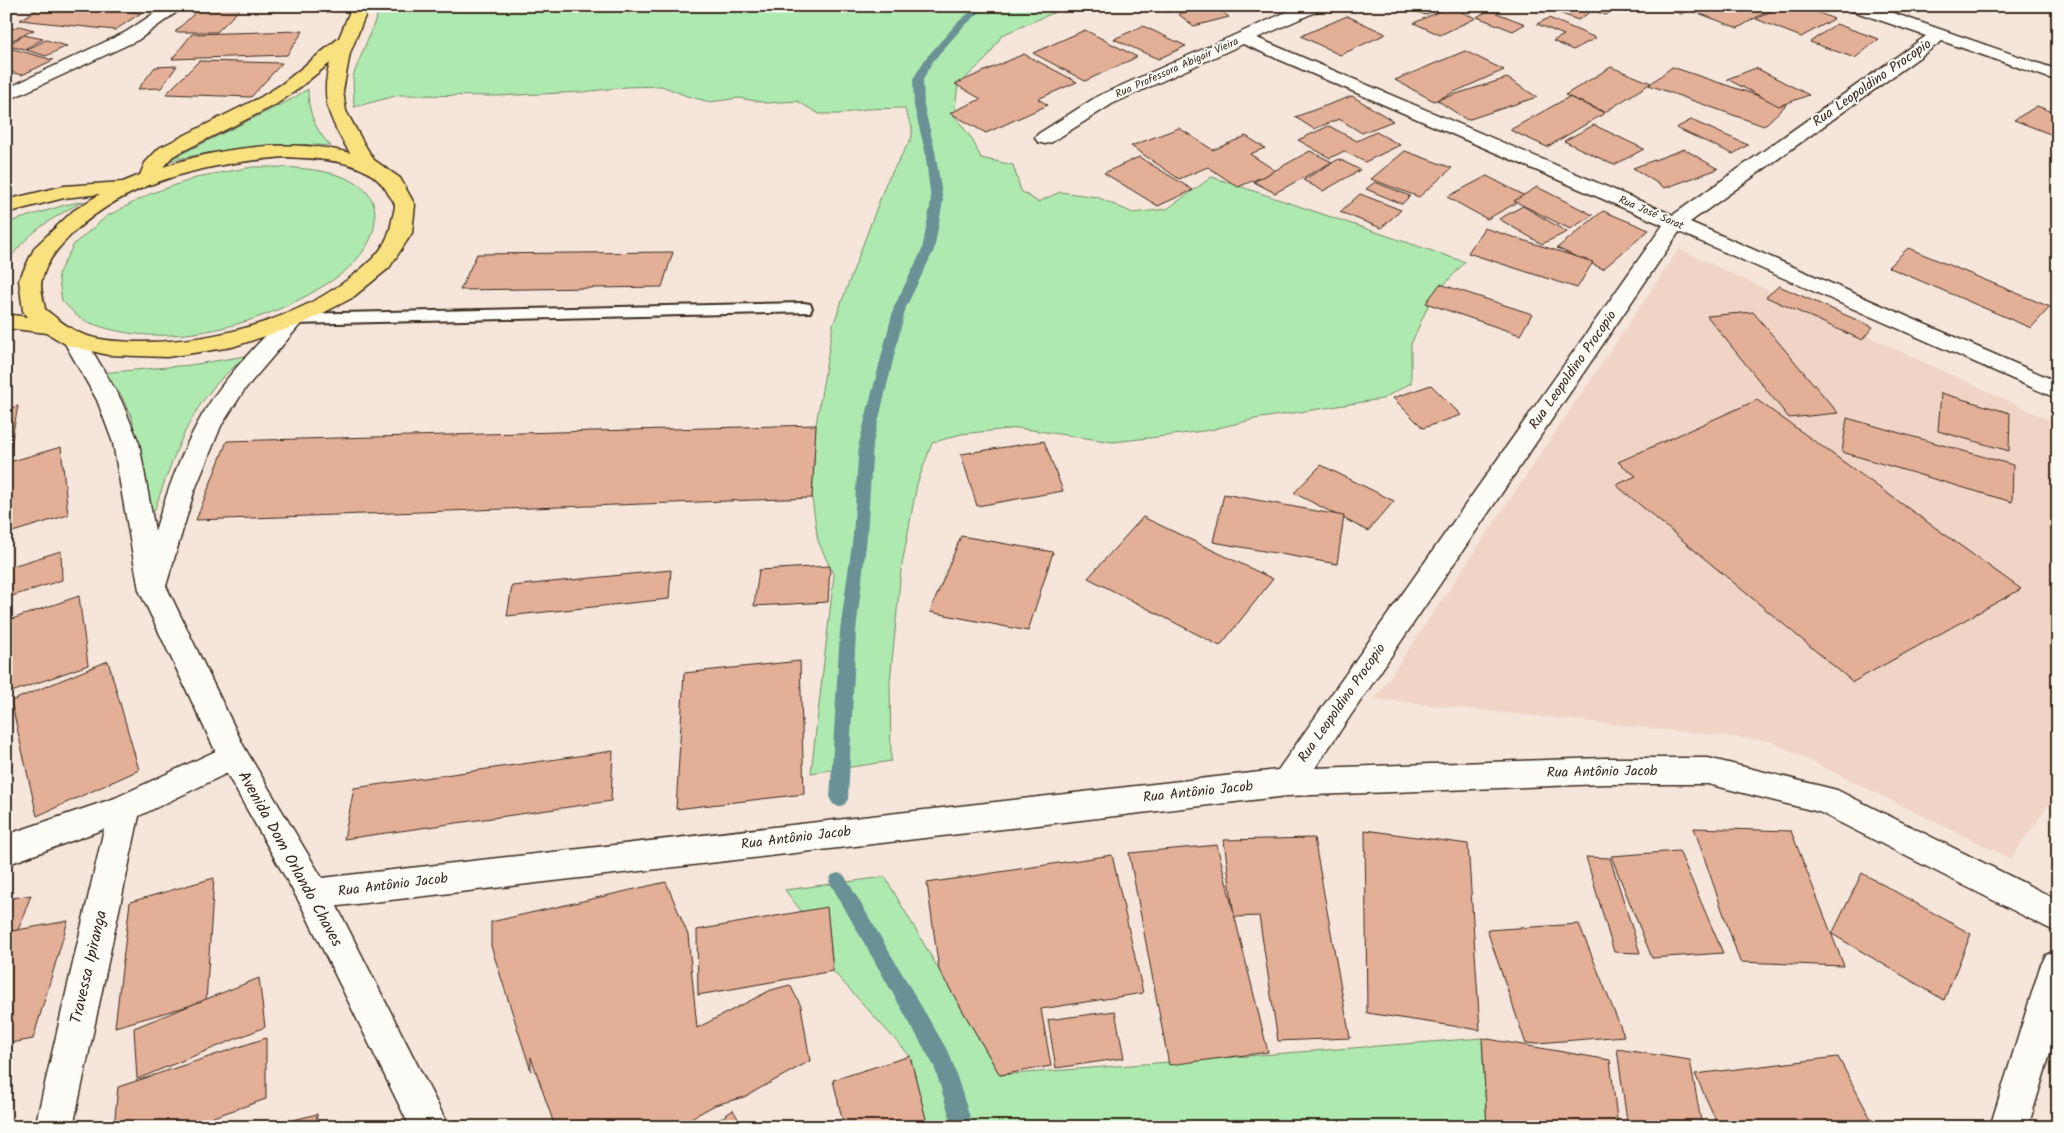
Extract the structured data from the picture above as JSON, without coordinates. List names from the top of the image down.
{
  "streets": {
    "main road": ["Avenida Dom Orlando Chaves"],
    "street": [
      "Rua Professora Abigair Vieira",
      "Rua Leopoldino Procopio",
      "Rua José Sarat",
      "Rua Antônio Jacob",
      "Travessa Ipiranga"
    ]
  },
  "crossings": [
    ["Rua Professora Abigair Vieira", "Rua José Sarat"],
    ["Rua Leopoldino Procopio", "Rua José Sarat"],
    ["Rua Leopoldino Procopio", "Rua Antônio Jacob"],
    ["Rua Antônio Jacob", "Avenida Dom Orlando Chaves"]
  ]
}
